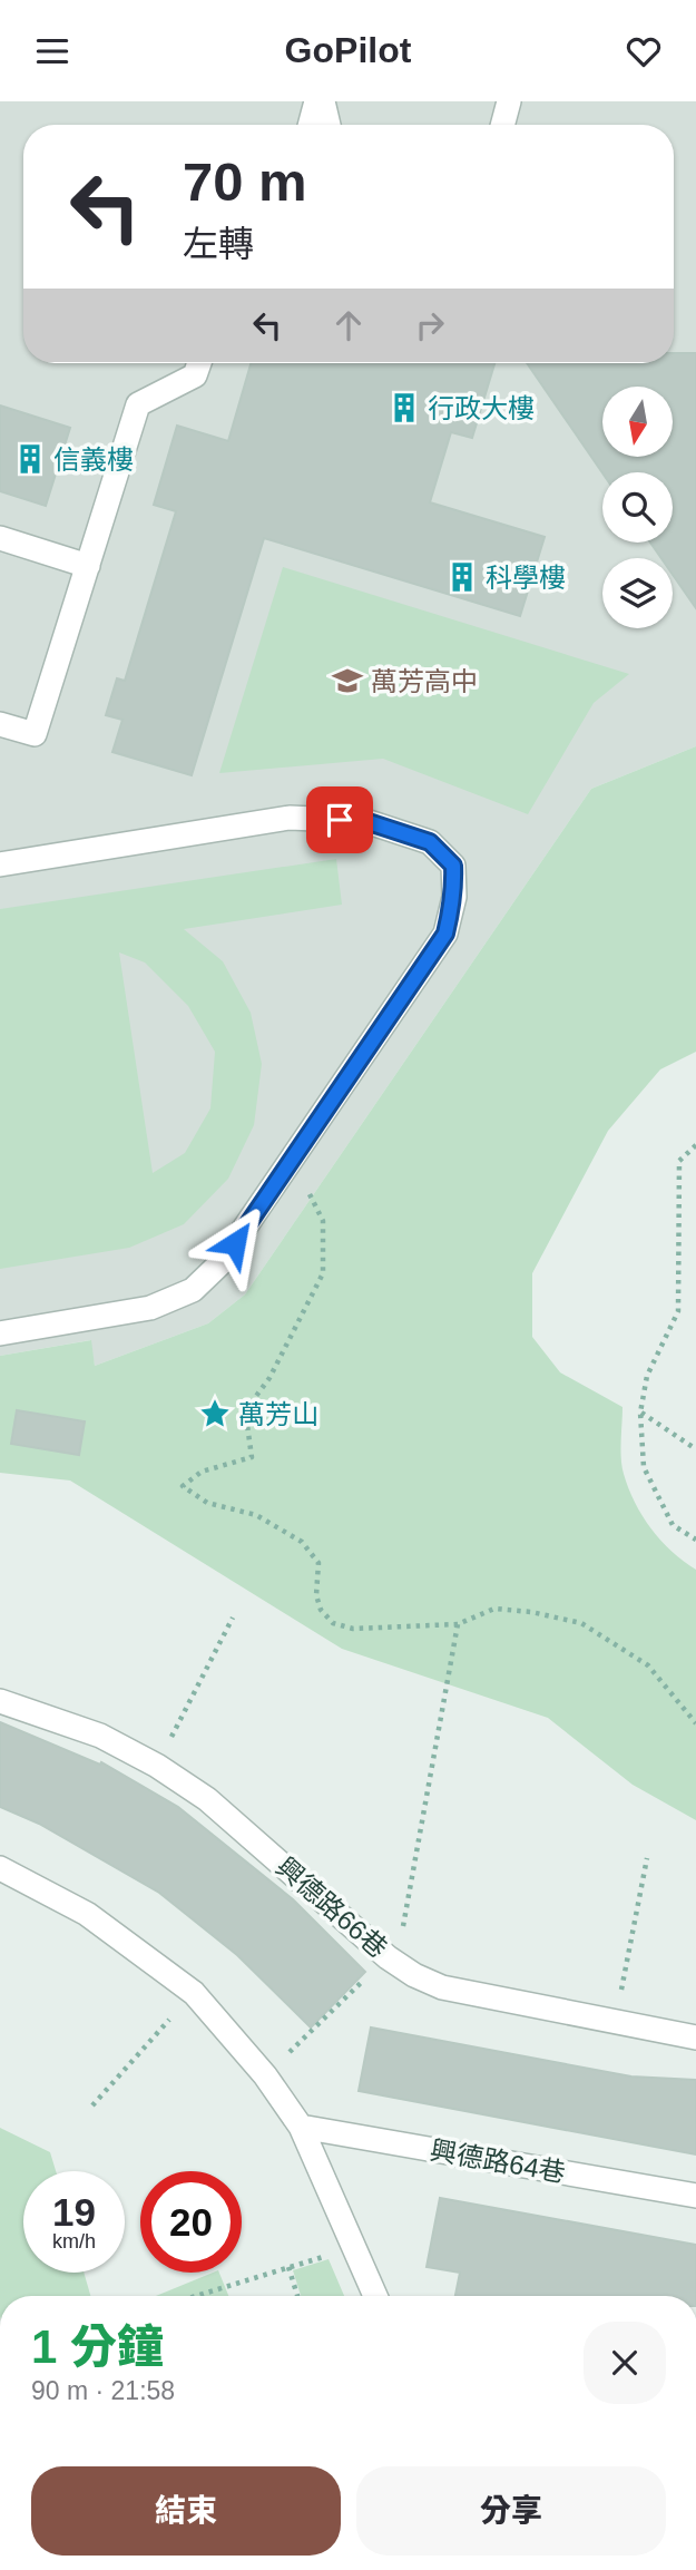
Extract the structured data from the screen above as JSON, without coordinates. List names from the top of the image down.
{
  "streets": {
    "lane": ["興德路66巷", "興德路64巷"]
  },
  "places": {
    "building": ["行政大樓", "信義樓", "科學樓"],
    "school or university": ["萬芳高中"],
    "place": ["萬芳山"]
  },
  "north": "bottom",
  "page": {
    "header": "GoPilot",
    "turn": ["70 m", "左轉"],
    "speed": "19 km/h",
    "limit": "20",
    "heading": ["1 分鐘", "90 m · 21:58"],
    "buttons": ["結束", "分享"]
  }
}
